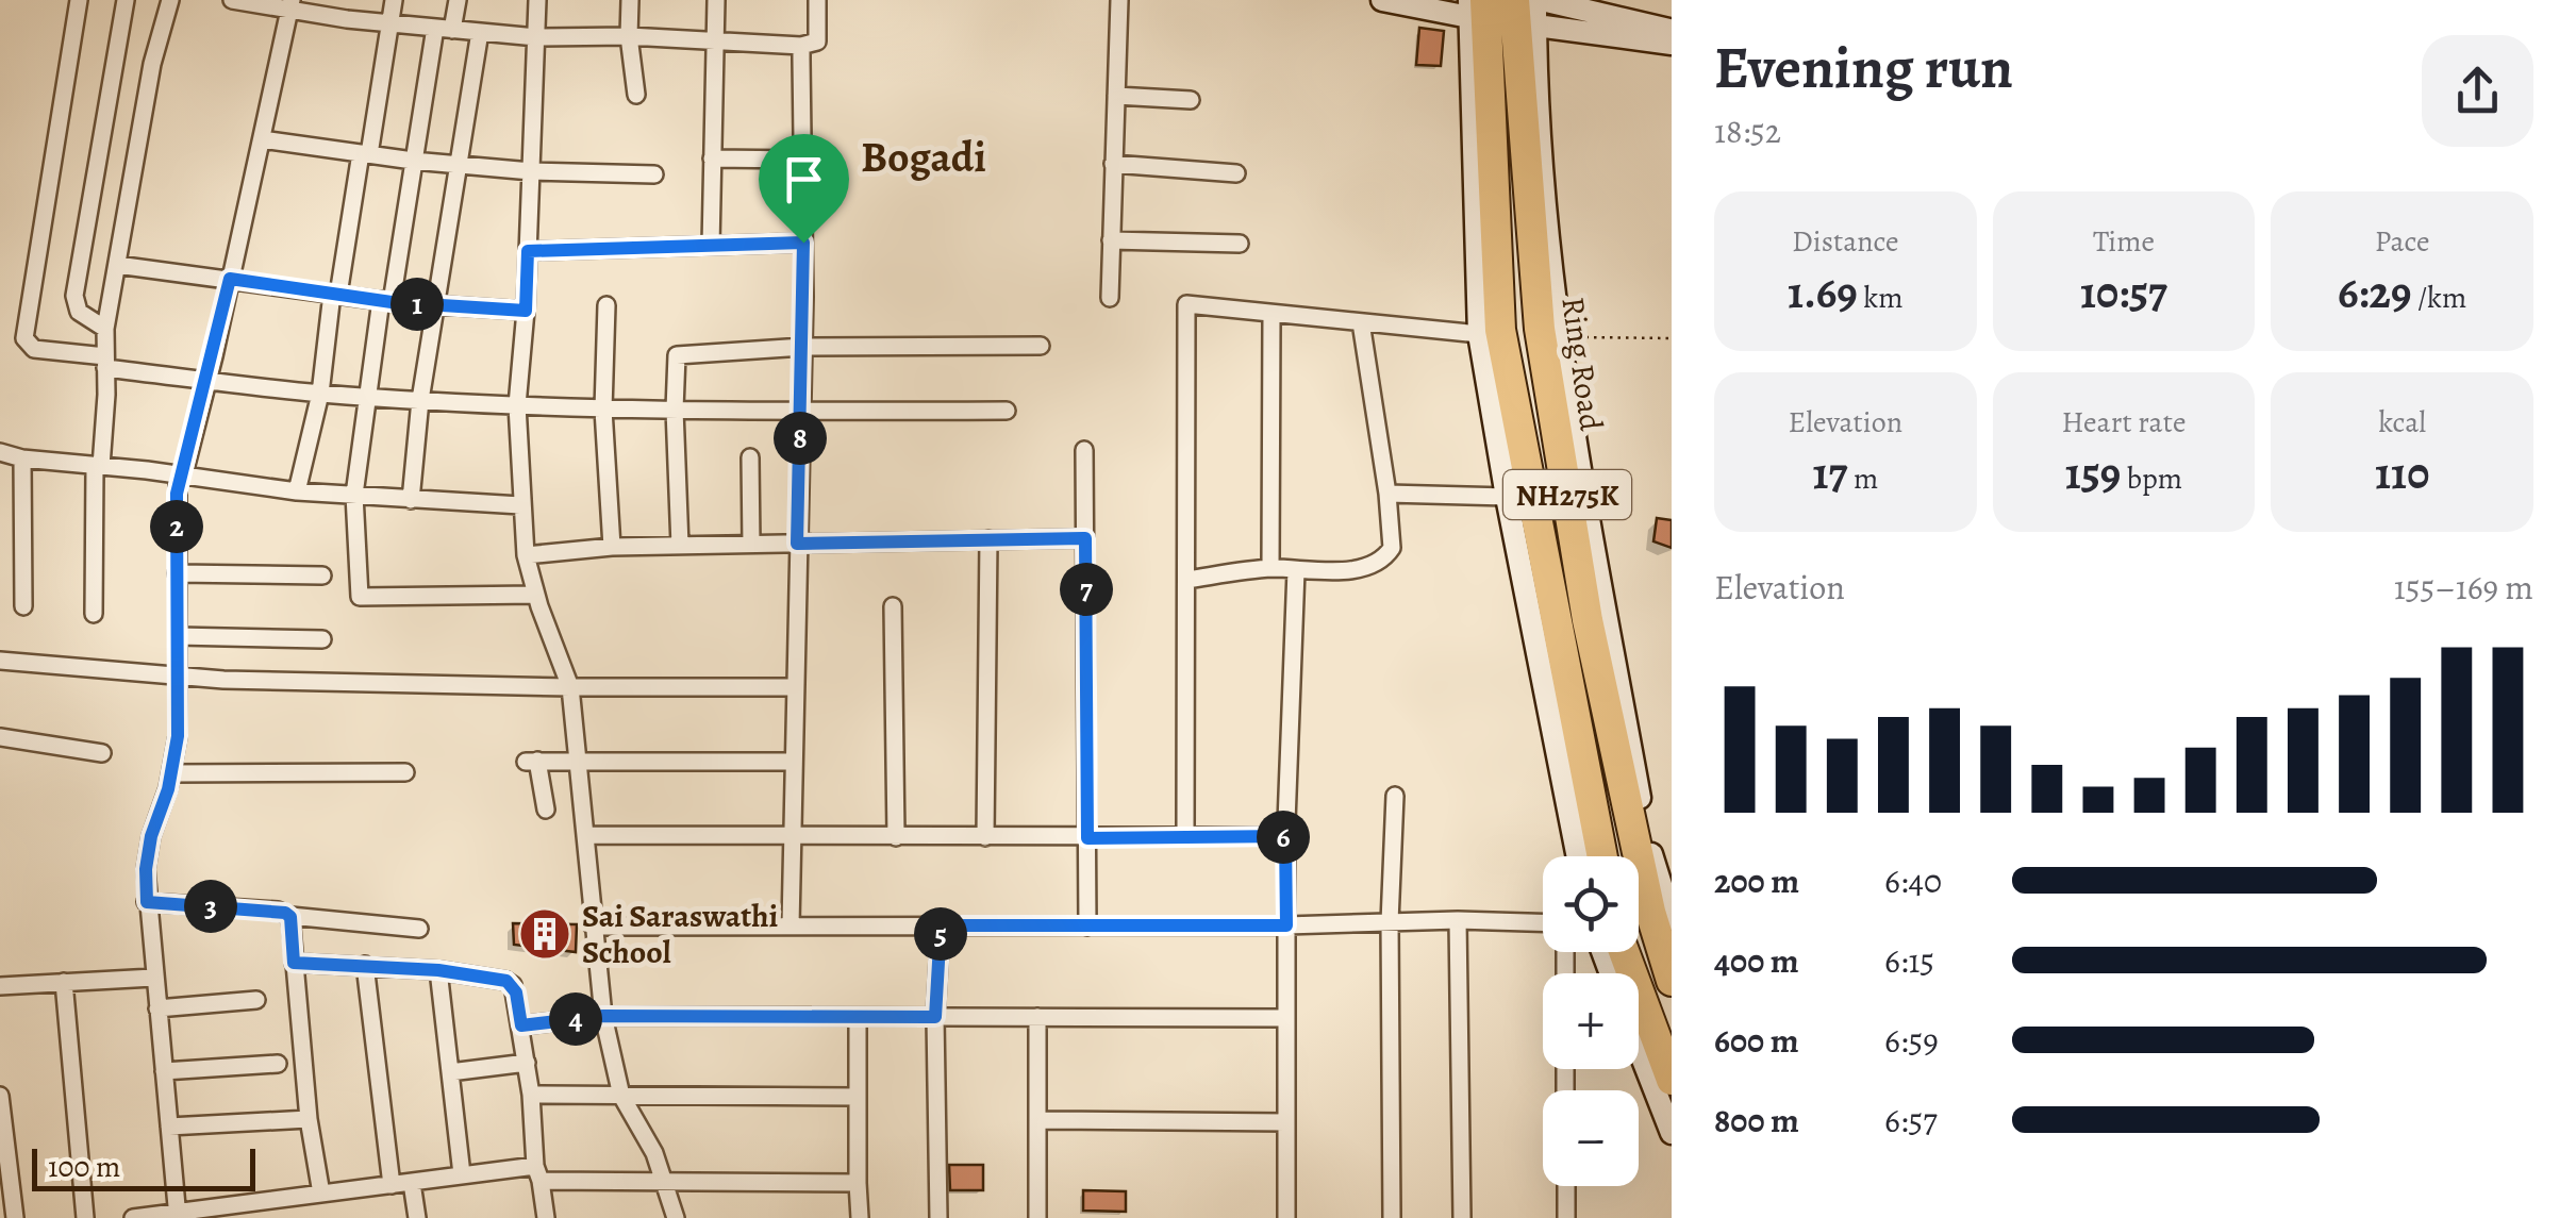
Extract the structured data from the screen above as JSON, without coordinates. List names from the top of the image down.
{
  "streets": {
    "highway": ["Ring Road", "NH275K"]
  },
  "crossings": [
    ["Ring Road", "NH275K"]
  ],
  "districts": ["Bogadi"],
  "places": {
    "building": ["Sai Saraswathi School"]
  },
  "scale_bar": "100 m",
  "page": {
    "heading": ["Evening run", "18:52"],
    "stats": [
      ["Distance", "1.69 km"],
      ["Time", "10:57"],
      ["Pace", "6:29 /km"],
      ["Elevation", "17 m"],
      ["Heart rate", "159 bpm"],
      ["kcal", "110"]
    ],
    "pins": [
      "1",
      "8",
      "2",
      "7",
      "6",
      "3",
      "5",
      "4"
    ],
    "chart": ["Elevation", "155–169 m"],
    "list": [
      {
        "name": "200 m",
        "note": "6:40"
      },
      {
        "name": "400 m",
        "note": "6:15"
      },
      {
        "name": "600 m",
        "note": "6:59"
      },
      {
        "name": "800 m",
        "note": "6:57"
      }
    ],
    "map_buttons": ["+", "−"],
    "scale": "100 m"
  }
}
